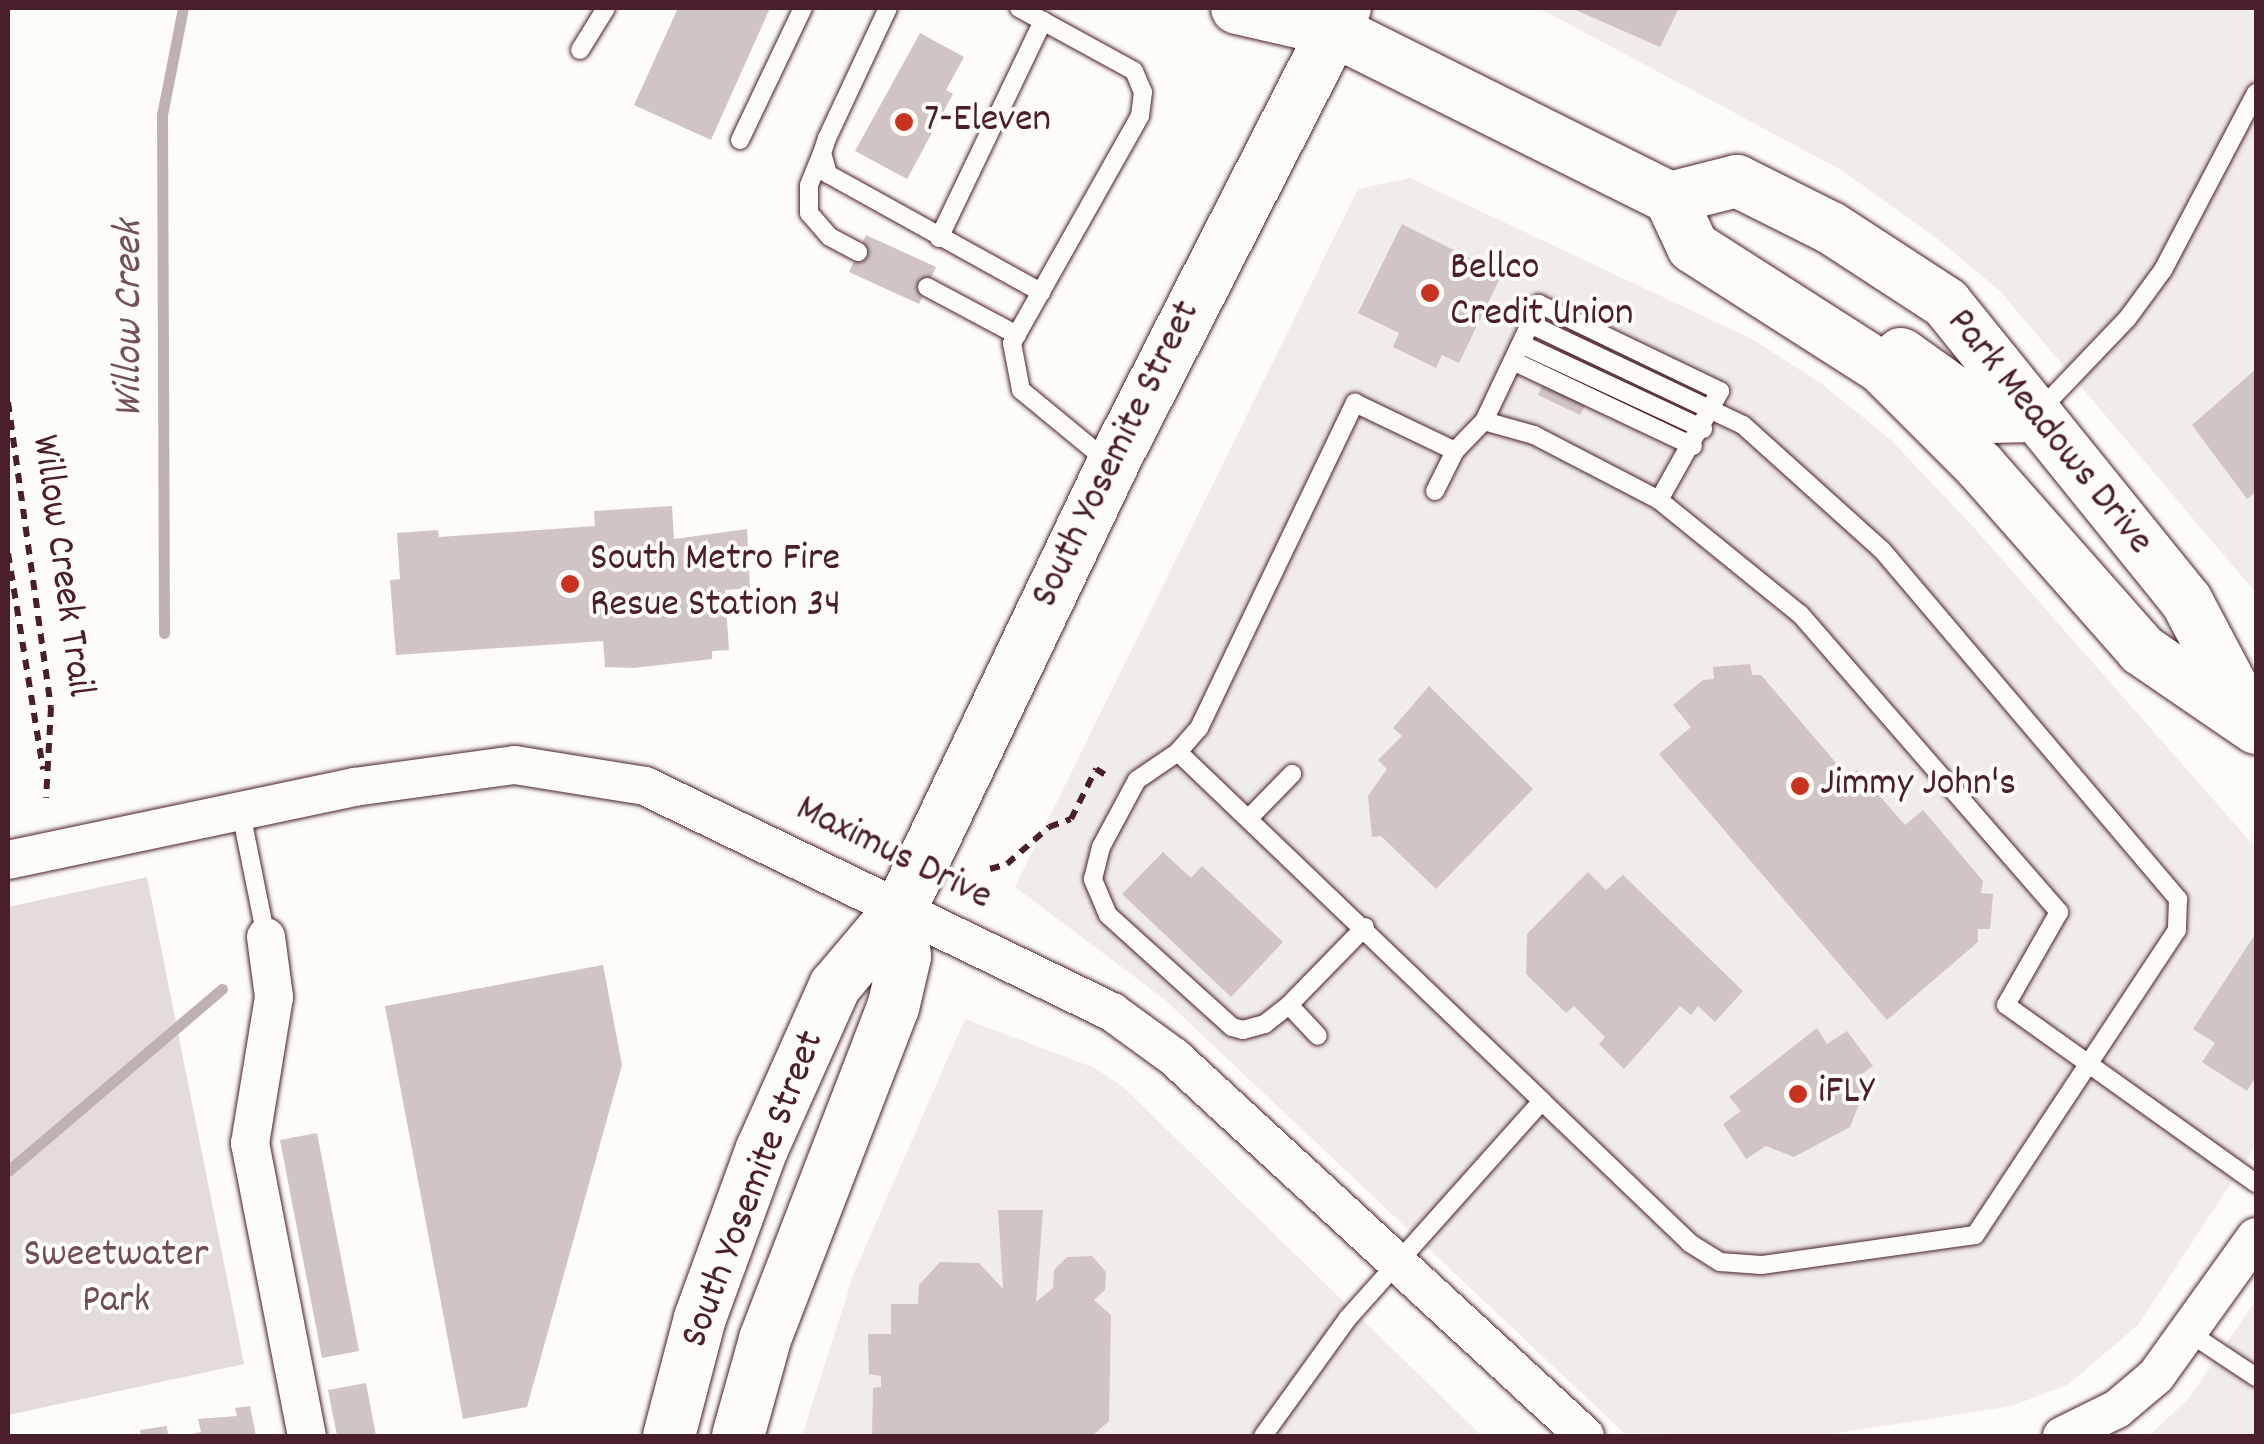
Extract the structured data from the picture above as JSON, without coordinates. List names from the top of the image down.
{
  "streets": {
    "main road": ["Park Meadows Drive", "South Yosemite Street"],
    "street": ["Maximus Drive"],
    "path": ["Willow Creek Trail"]
  },
  "crossings": [
    ["South Yosemite Street", "Maximus Drive"]
  ],
  "water": ["Willow Creek"],
  "parks": ["Sweetwater Park"],
  "places": [
    "7-Eleven",
    "Bellco Credit Union",
    "South Metro Fire Resue Station 34",
    "Jimmy John's",
    "iFLY"
  ]
}
